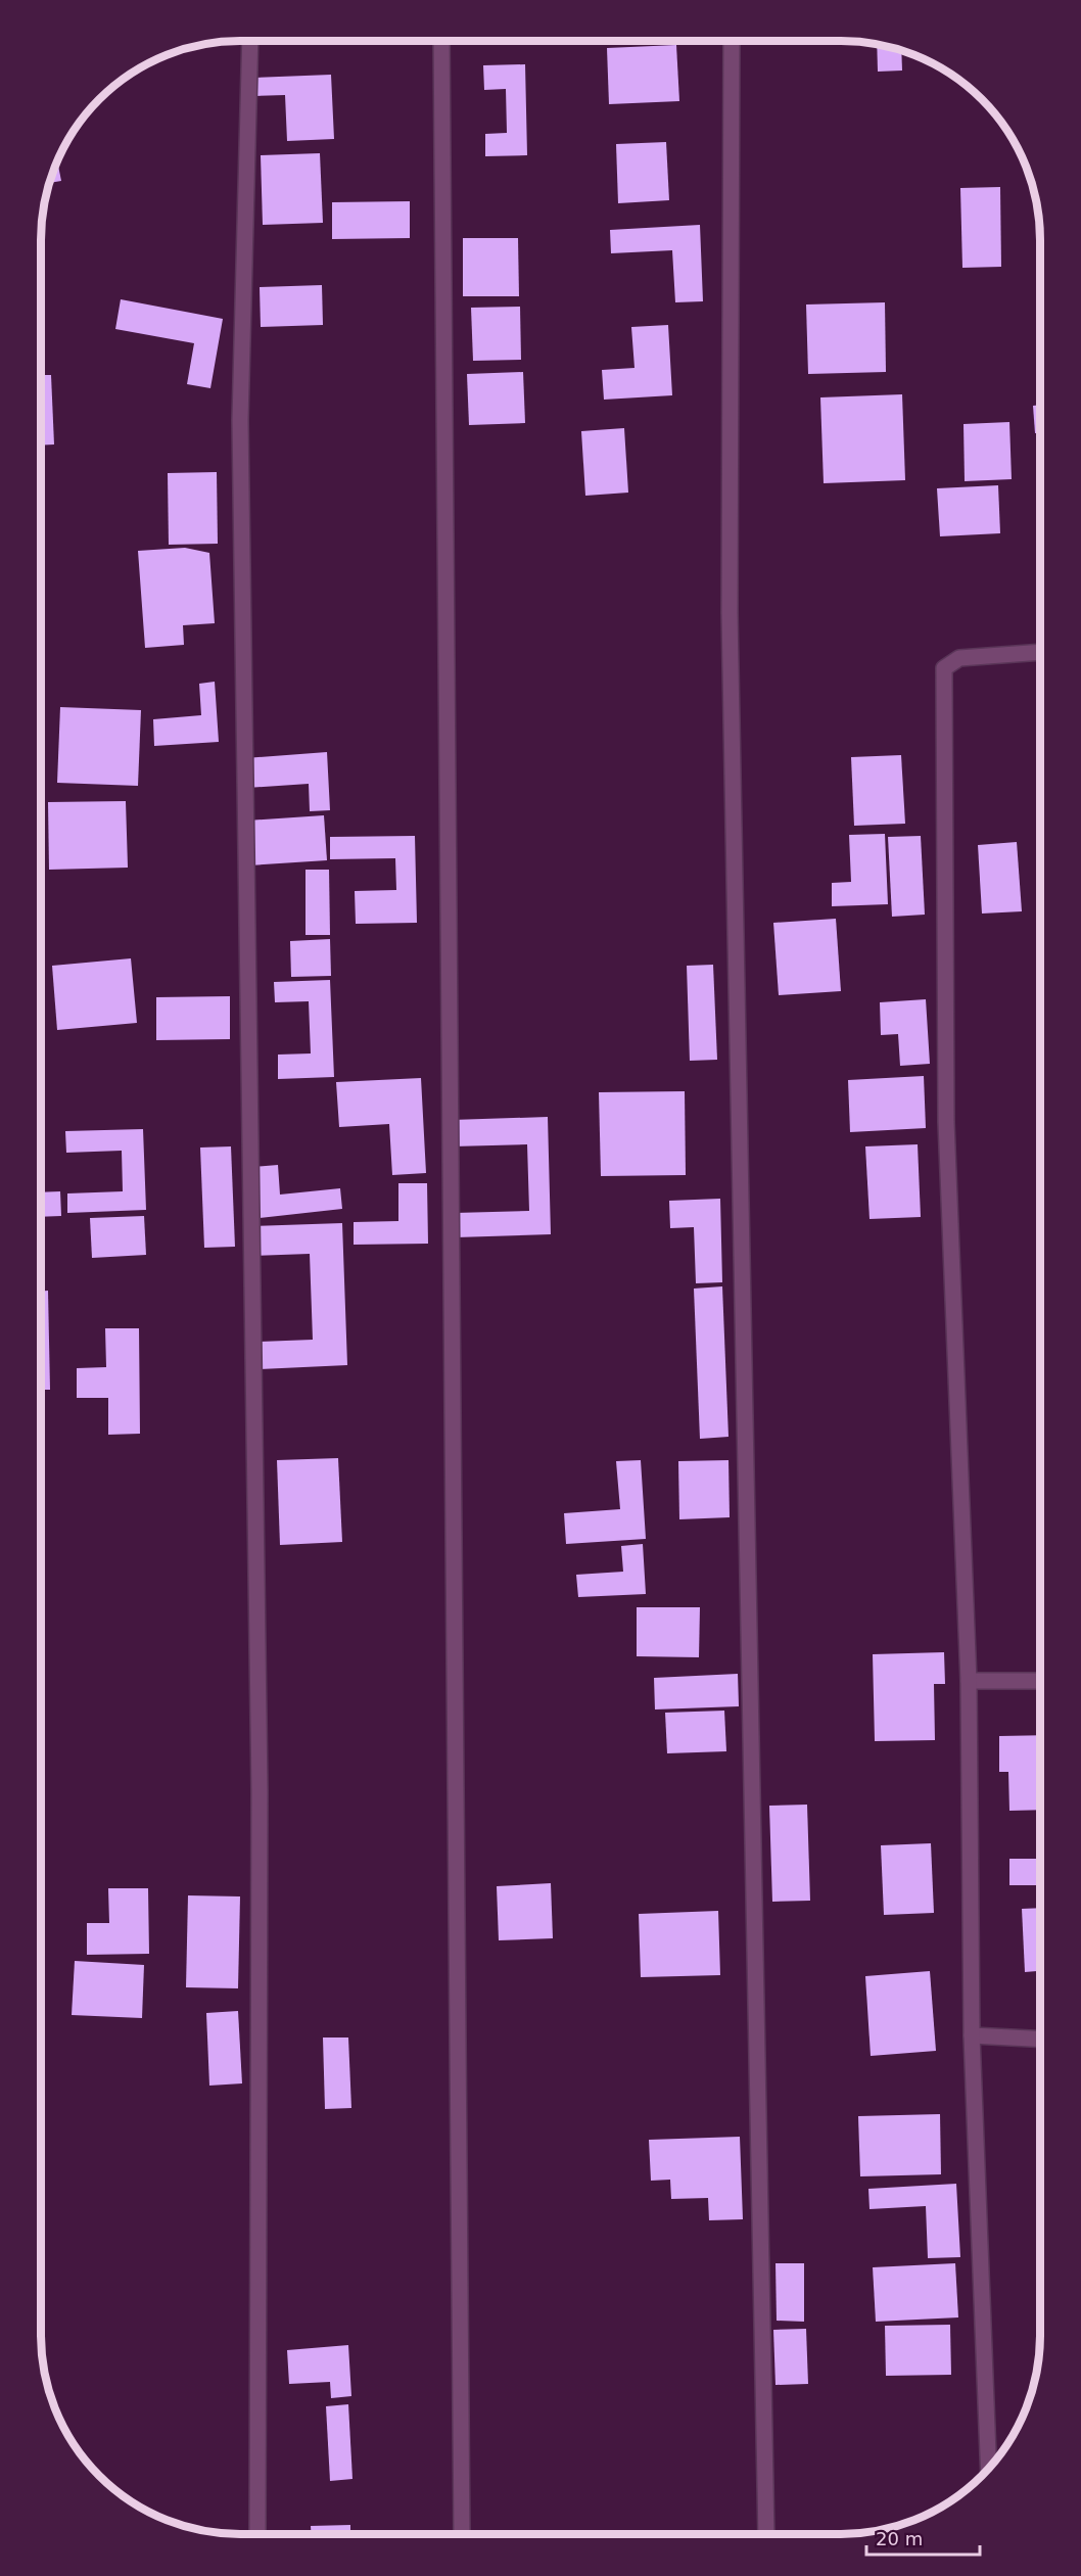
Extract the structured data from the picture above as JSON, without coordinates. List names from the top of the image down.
{
  "scale_bar": "20 m"
}
